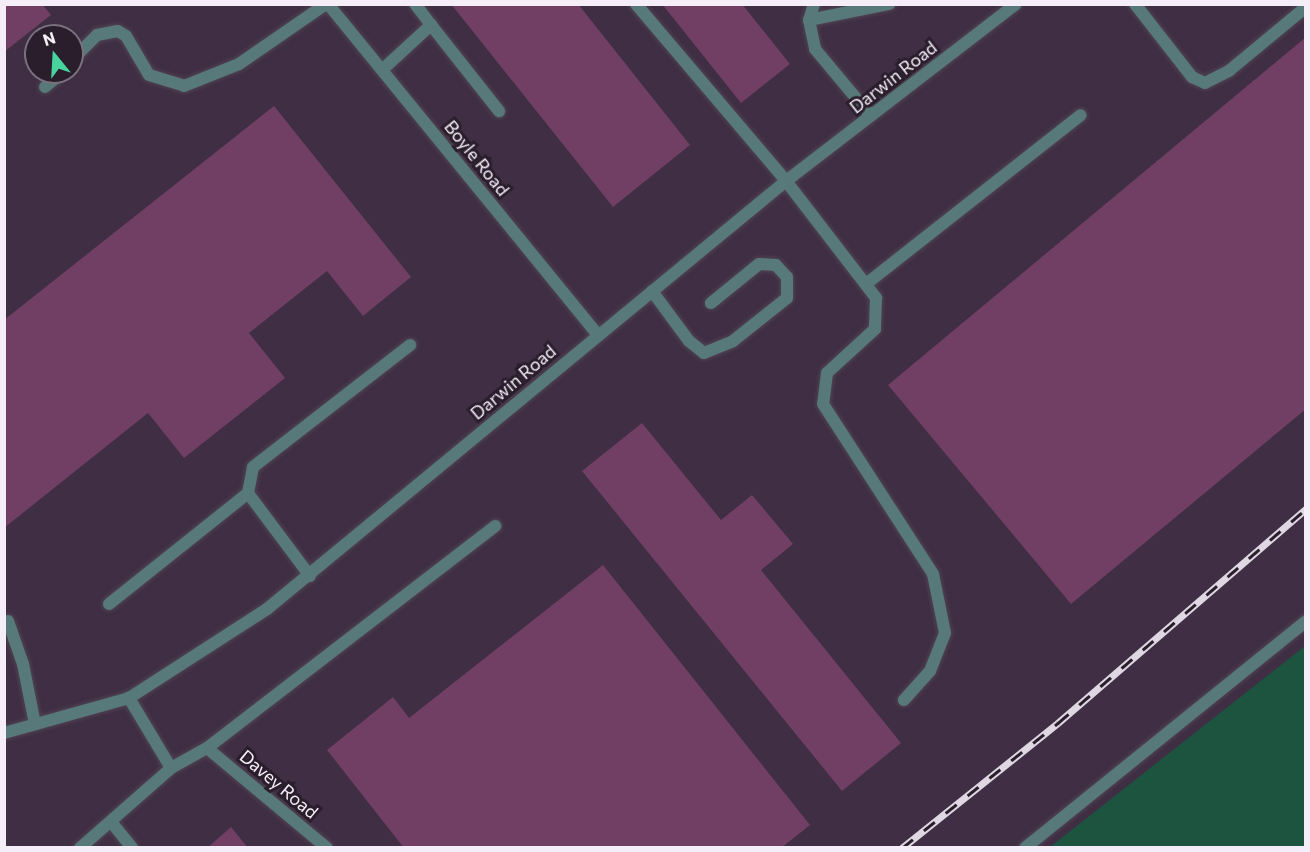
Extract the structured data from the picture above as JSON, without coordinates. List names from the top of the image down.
{
  "streets": {
    "street": ["Darwin Road", "Boyle Road", "Davey Road"]
  },
  "crossings": [
    ["Darwin Road", "Boyle Road"]
  ],
  "north": "top"
}
